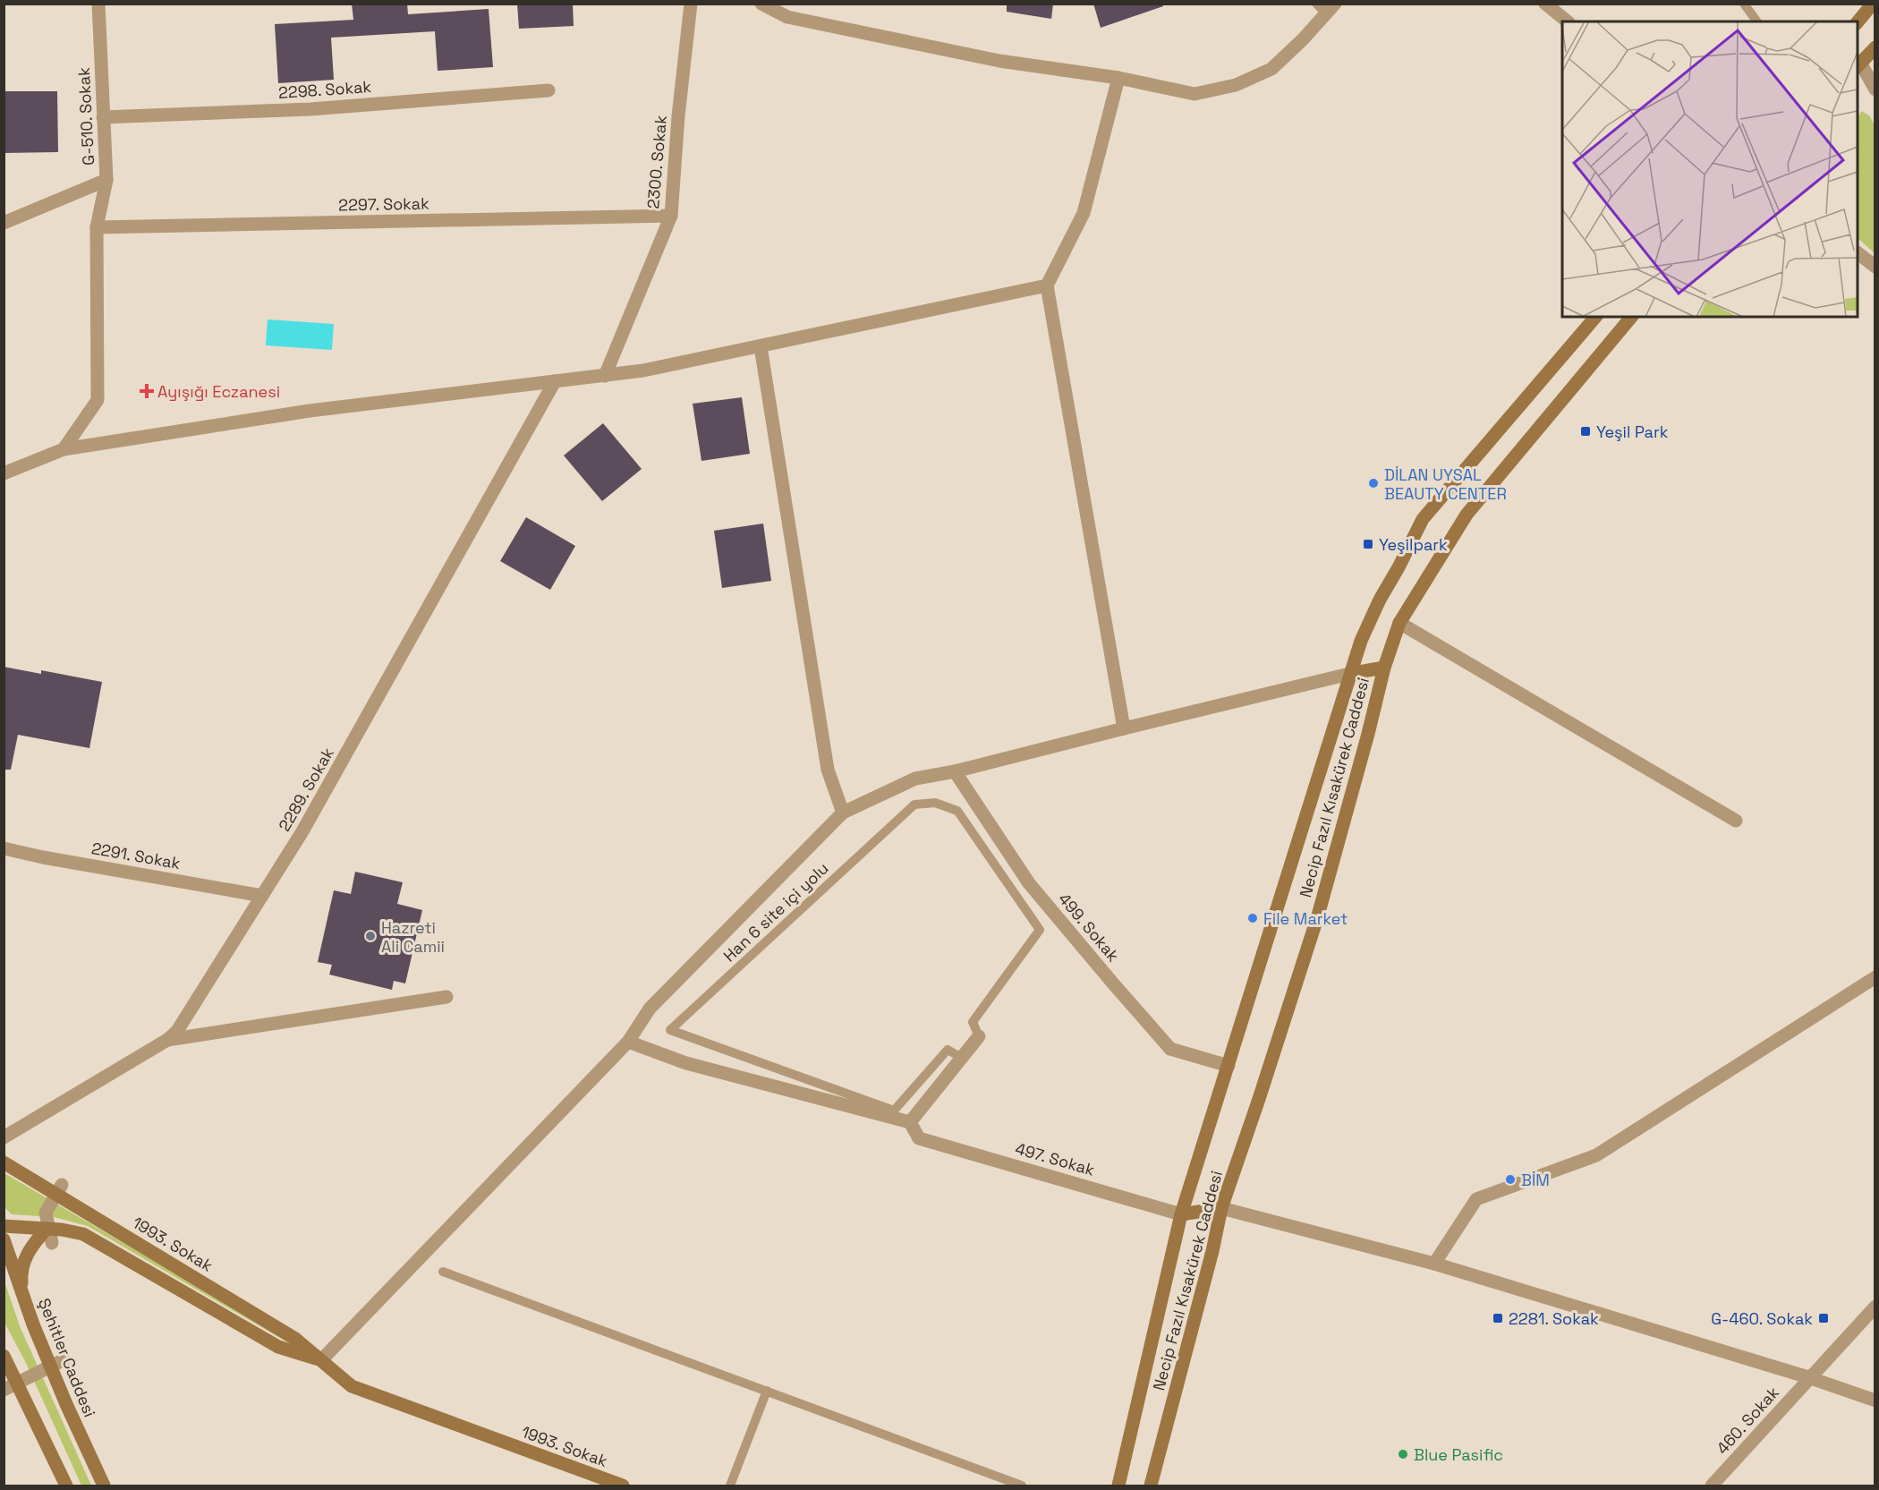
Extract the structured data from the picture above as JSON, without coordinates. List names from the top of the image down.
{
  "streets": {
    "main road": ["Necip Fazıl Kısakürek Caddesi", "1993. Sokak", "Şehitler Caddesi"],
    "street": [
      "2298. Sokak",
      "G-510. Sokak",
      "2300. Sokak",
      "2297. Sokak",
      "2289. Sokak",
      "2291. Sokak",
      "499. Sokak",
      "497. Sokak",
      "460. Sokak"
    ],
    "lane": ["Han 6 site içi yolu"]
  },
  "crossings": [
    ["2298. Sokak", "G-510. Sokak"],
    ["2300. Sokak", "2297. Sokak"],
    ["Necip Fazıl Kısakürek Caddesi", "499. Sokak"],
    ["Necip Fazıl Kısakürek Caddesi", "497. Sokak"],
    ["2289. Sokak", "2291. Sokak"]
  ],
  "places": {
    "health": ["Ayışığı Eczanesi"],
    "transit": [
      "Yeşil Park",
      "Yeşilpark",
      "2281. Sokak",
      "G-460. Sokak"
    ],
    "other": [
      "DİLAN UYSAL BEAUTY CENTER",
      "File Market",
      "Hazreti Ali Camii",
      "BİM",
      "Blue Pasific"
    ]
  }
}
